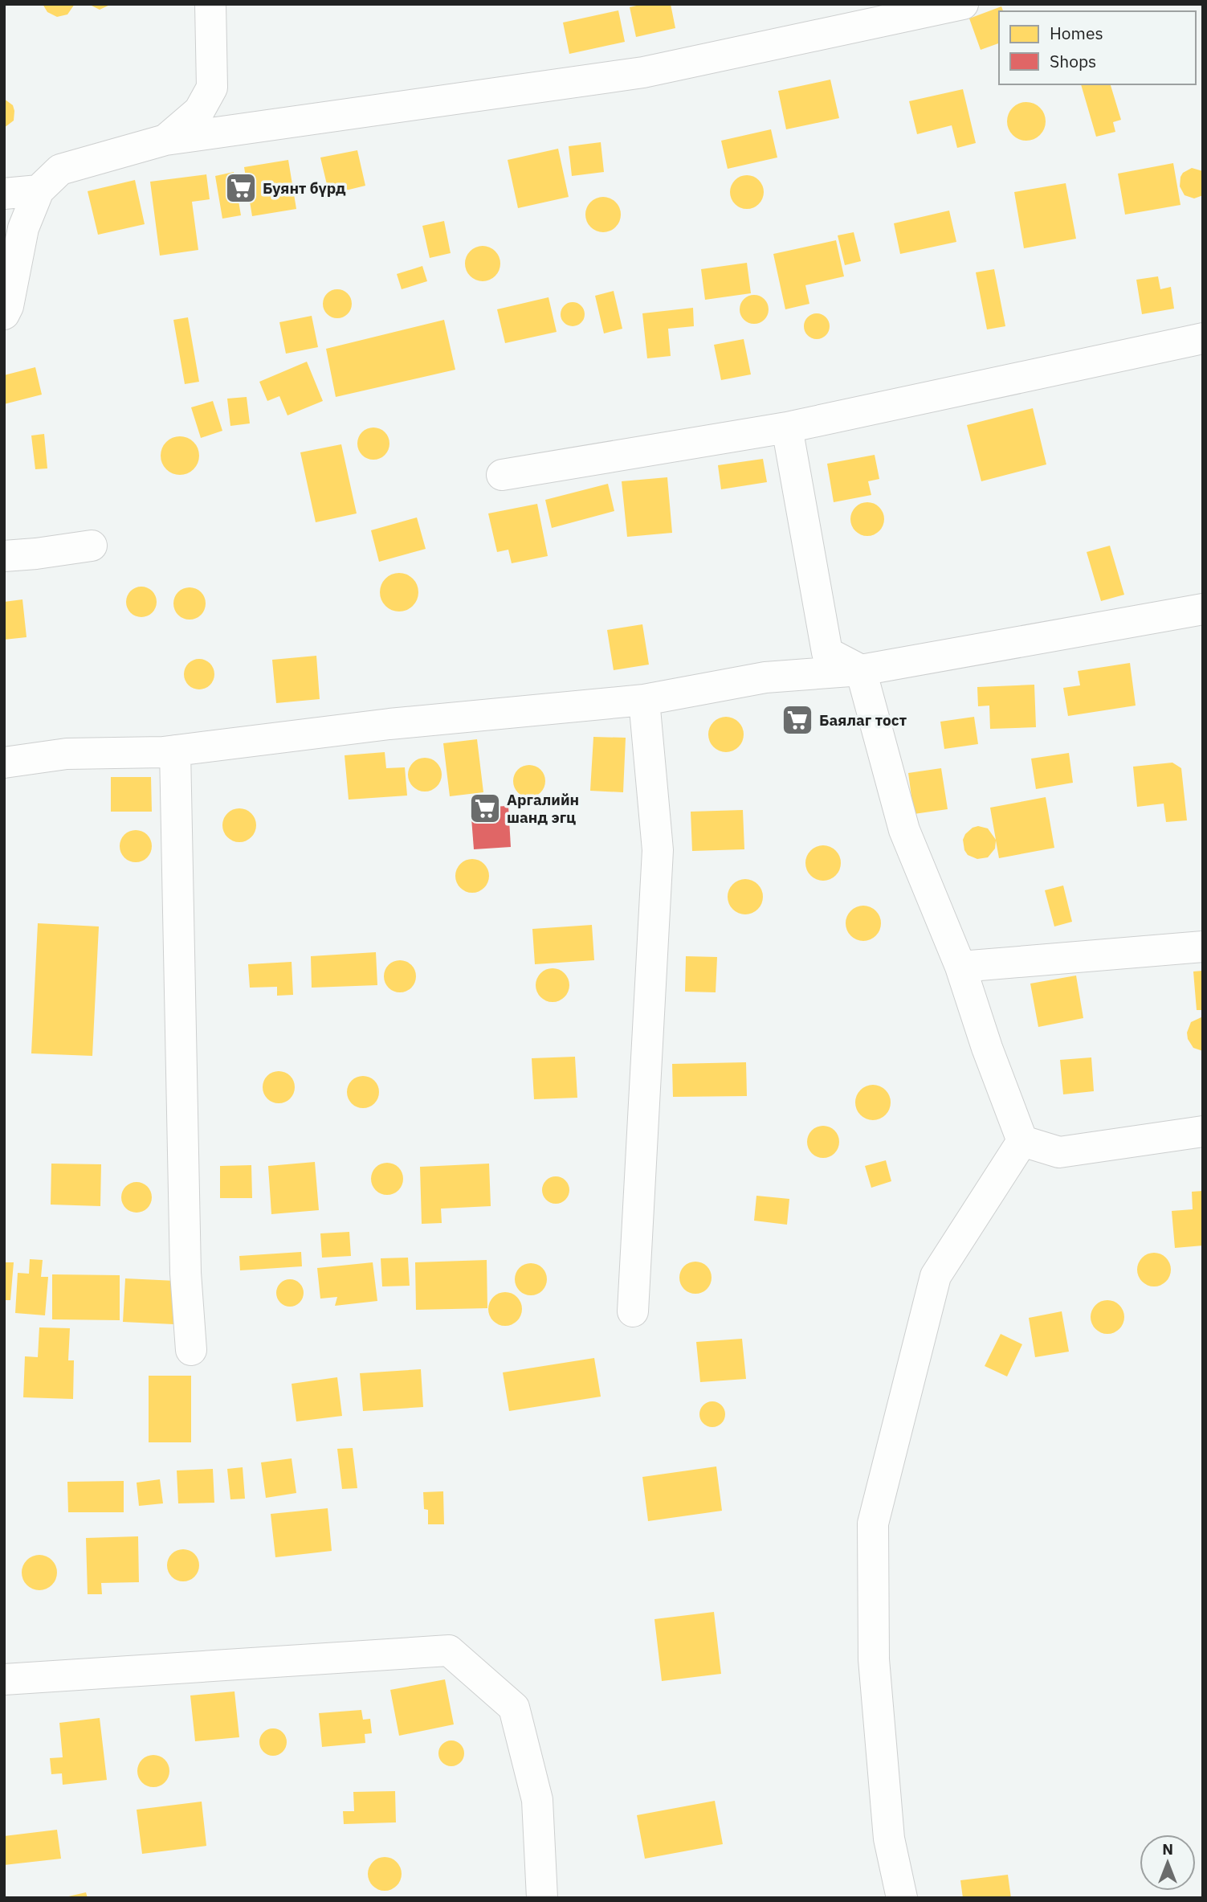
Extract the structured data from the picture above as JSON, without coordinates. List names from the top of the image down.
{
  "places": {
    "supermarket": ["Буянт бүрд", "Баялаг тост", "Аргалийн шанд эгц"]
  },
  "legend": ["Homes", "Shops"],
  "north": "top"
}
